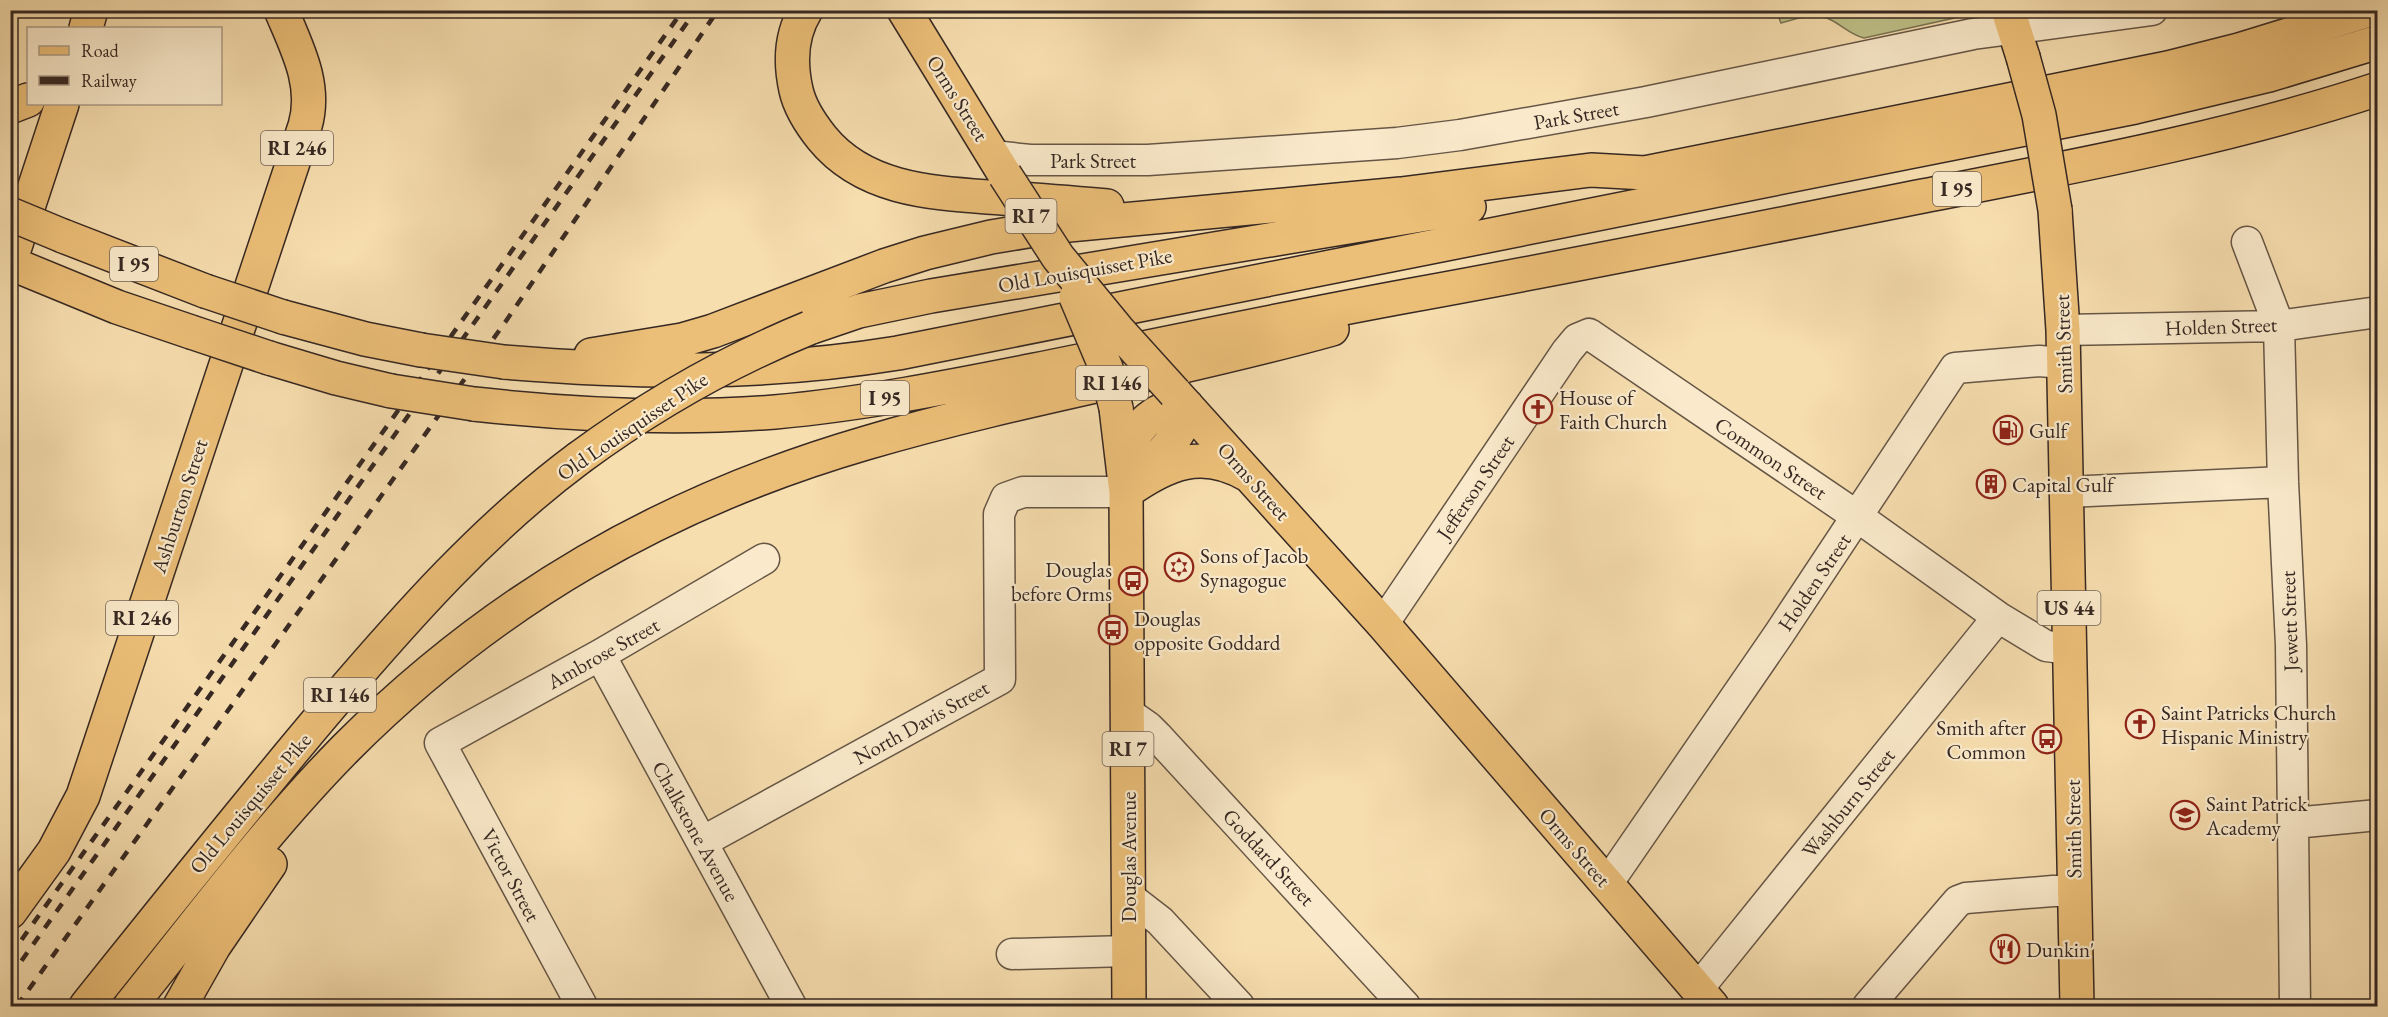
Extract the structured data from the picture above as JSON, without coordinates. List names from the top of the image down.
{
  "streets": {
    "main road": [
      "Orms Street",
      "RI 246",
      "I 95",
      "RI 7",
      "Old Louisquisset Pike",
      "Smith Street",
      "RI 146",
      "Ashburton Street",
      "US 44",
      "Douglas Avenue"
    ],
    "street": [
      "Park Street",
      "Holden Street",
      "Common Street",
      "Jefferson Street",
      "Jewett Street",
      "Ambrose Street",
      "North Davis Street",
      "Washburn Street",
      "Chalkstone Avenue",
      "Goddard Street",
      "Victor Street"
    ]
  },
  "crossings": [
    ["Orms Street", "Park Street"],
    ["Orms Street", "Holden Street"],
    ["Orms Street", "Jefferson Street"],
    ["Orms Street", "Washburn Street"],
    ["Orms Street", "Douglas Avenue"],
    ["Park Street", "Smith Street"],
    ["I 95", "Old Louisquisset Pike"],
    ["Holden Street", "Smith Street"],
    ["Holden Street", "Common Street"],
    ["Holden Street", "Jewett Street"],
    ["Smith Street", "Common Street"],
    ["Common Street", "Jefferson Street"],
    ["Common Street", "Washburn Street"],
    ["Ambrose Street", "Chalkstone Avenue"],
    ["Ambrose Street", "Victor Street"],
    ["North Davis Street", "Chalkstone Avenue"],
    ["North Davis Street", "Douglas Avenue"],
    ["Douglas Avenue", "Goddard Street"]
  ],
  "places": {
    "church": ["House of Faith Church", "Saint Patricks Church Hispanic Ministry"],
    "fuel station": ["Gulf"],
    "building": ["Capital Gulf"],
    "synagogue": ["Sons of Jacob Synagogue"],
    "bus stop": ["Douglas before Orms", "Douglas opposite Goddard", "Smith after Common"],
    "school or university": ["Saint Patrick Academy"],
    "restaurant": ["Dunkin'"]
  },
  "legend": ["Road", "Railway"]
}
